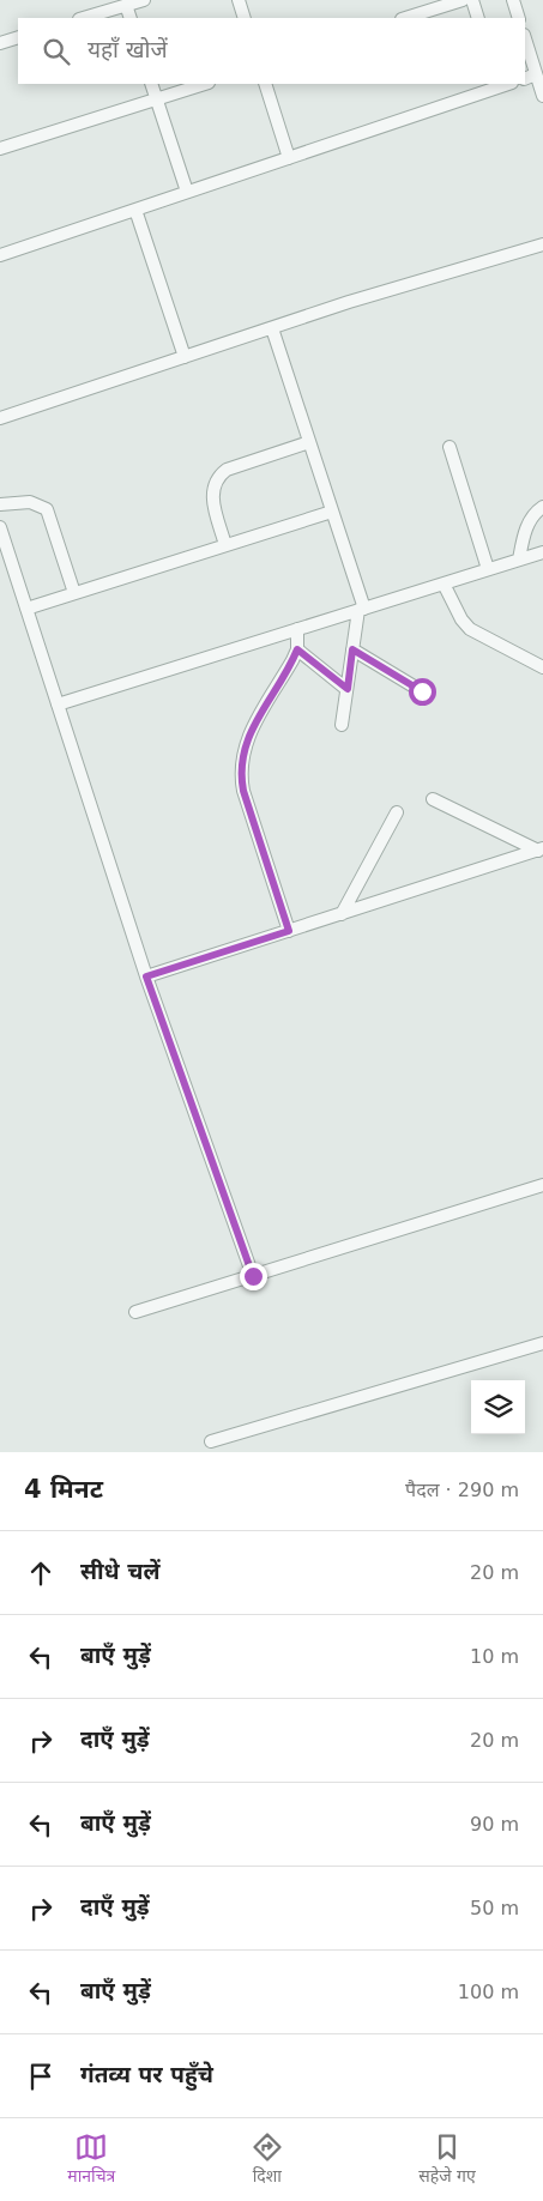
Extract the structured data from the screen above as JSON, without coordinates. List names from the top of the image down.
{
  "page": {
    "search": "यहाँ खोजें",
    "heading": ["4 मिनट", "पैदल · 290 m"],
    "list": [
      ["सीधे चलें", "20 m"],
      ["बाएँ मुड़ें", "10 m"],
      ["दाएँ मुड़ें", "20 m"],
      ["बाएँ मुड़ें", "90 m"],
      ["दाएँ मुड़ें", "50 m"],
      ["बाएँ मुड़ें", "100 m"],
      "गंतव्य पर पहुँचे"
    ],
    "nav": ["मानचित्र", "दिशा", "सहेजे गए"]
  }
}
